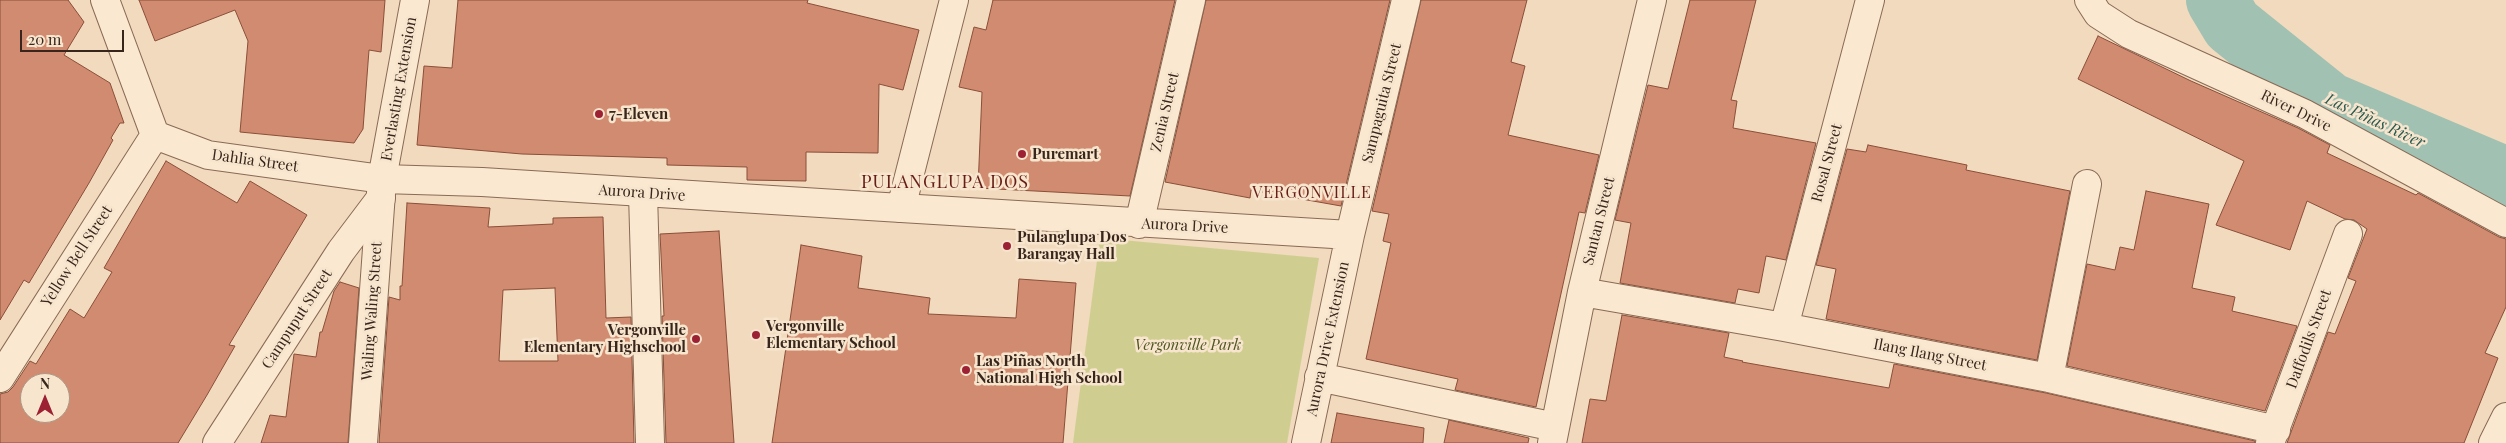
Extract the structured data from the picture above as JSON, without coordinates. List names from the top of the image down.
{
  "streets": {
    "street": [
      "Everlasting Extension",
      "Sampaguita Street",
      "River Drive",
      "Zenia Street",
      "Dahlia Street",
      "Rosal Street",
      "Aurora Drive",
      "Santan Street",
      "Yellow Bell Street",
      "Waling Waling Street",
      "Campuput Street",
      "Aurora Drive Extension",
      "Daffodils Street",
      "Ilang Ilang Street"
    ]
  },
  "crossings": [
    ["Everlasting Extension", "Dahlia Street"],
    ["Everlasting Extension", "Aurora Drive"],
    ["Everlasting Extension", "Waling Waling Street"],
    ["Everlasting Extension", "Campuput Street"],
    ["Sampaguita Street", "Aurora Drive"],
    ["Sampaguita Street", "Aurora Drive Extension"],
    ["Zenia Street", "Aurora Drive"],
    ["Dahlia Street", "Aurora Drive"],
    ["Dahlia Street", "Yellow Bell Street"],
    ["Dahlia Street", "Waling Waling Street"],
    ["Dahlia Street", "Campuput Street"],
    ["Rosal Street", "Ilang Ilang Street"],
    ["Aurora Drive", "Waling Waling Street"],
    ["Aurora Drive", "Campuput Street"],
    ["Aurora Drive", "Aurora Drive Extension"],
    ["Santan Street", "Ilang Ilang Street"],
    ["Waling Waling Street", "Campuput Street"],
    ["Daffodils Street", "Ilang Ilang Street"]
  ],
  "districts": ["PULANGLUPA DOS", "VERGONVILLE"],
  "water": ["Las Piñas River"],
  "parks": ["Vergonville Park"],
  "places": [
    "7-Eleven",
    "Puremart",
    "Pulanglupa Dos Barangay Hall",
    "Vergonville Elementary School",
    "Vergonville Elementary Highschool",
    "Las Piñas North National High School"
  ],
  "scale_bar": "20 m",
  "north": "top"
}
